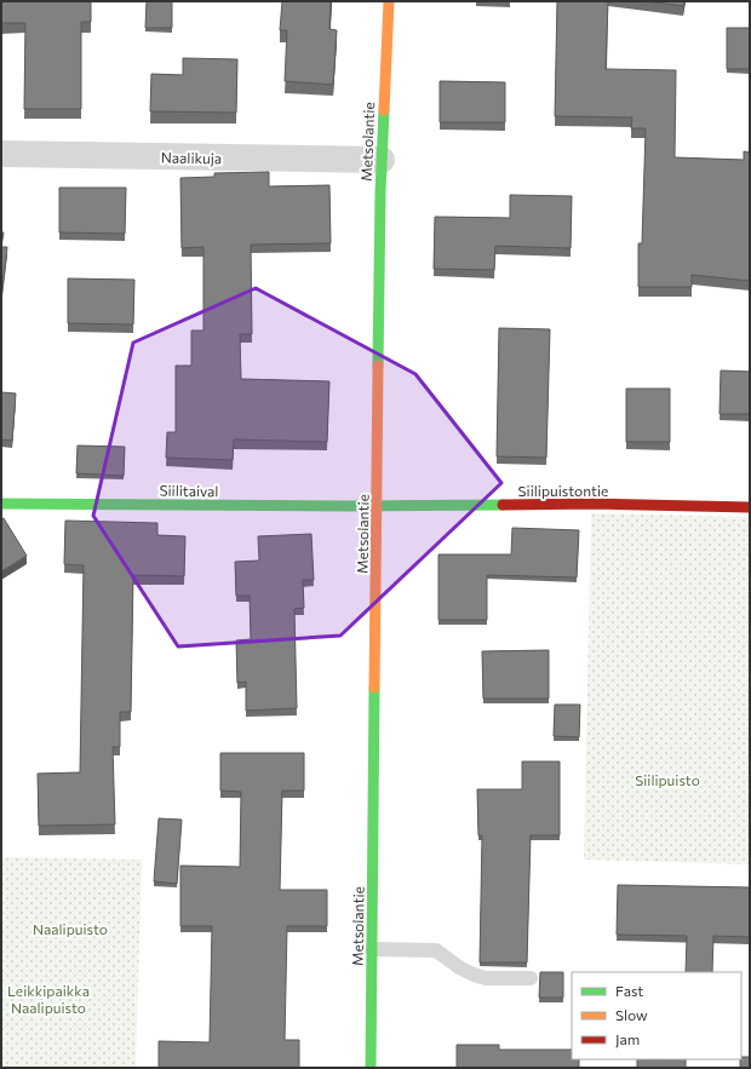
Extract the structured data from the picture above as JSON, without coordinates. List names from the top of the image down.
{
  "streets": {
    "street": [
      "Metsolantie",
      "Naalikuja",
      "Siilitaival",
      "Siilipuistontie"
    ]
  },
  "crossings": [
    ["Metsolantie", "Naalikuja"],
    ["Metsolantie", "Siilitaival"],
    ["Metsolantie", "Siilipuistontie"],
    ["Siilitaival", "Siilipuistontie"]
  ],
  "parks": ["Siilipuisto", "Naalipuisto", "Leikkipaikka Naalipuisto"],
  "legend": ["Fast", "Slow", "Jam"]
}
